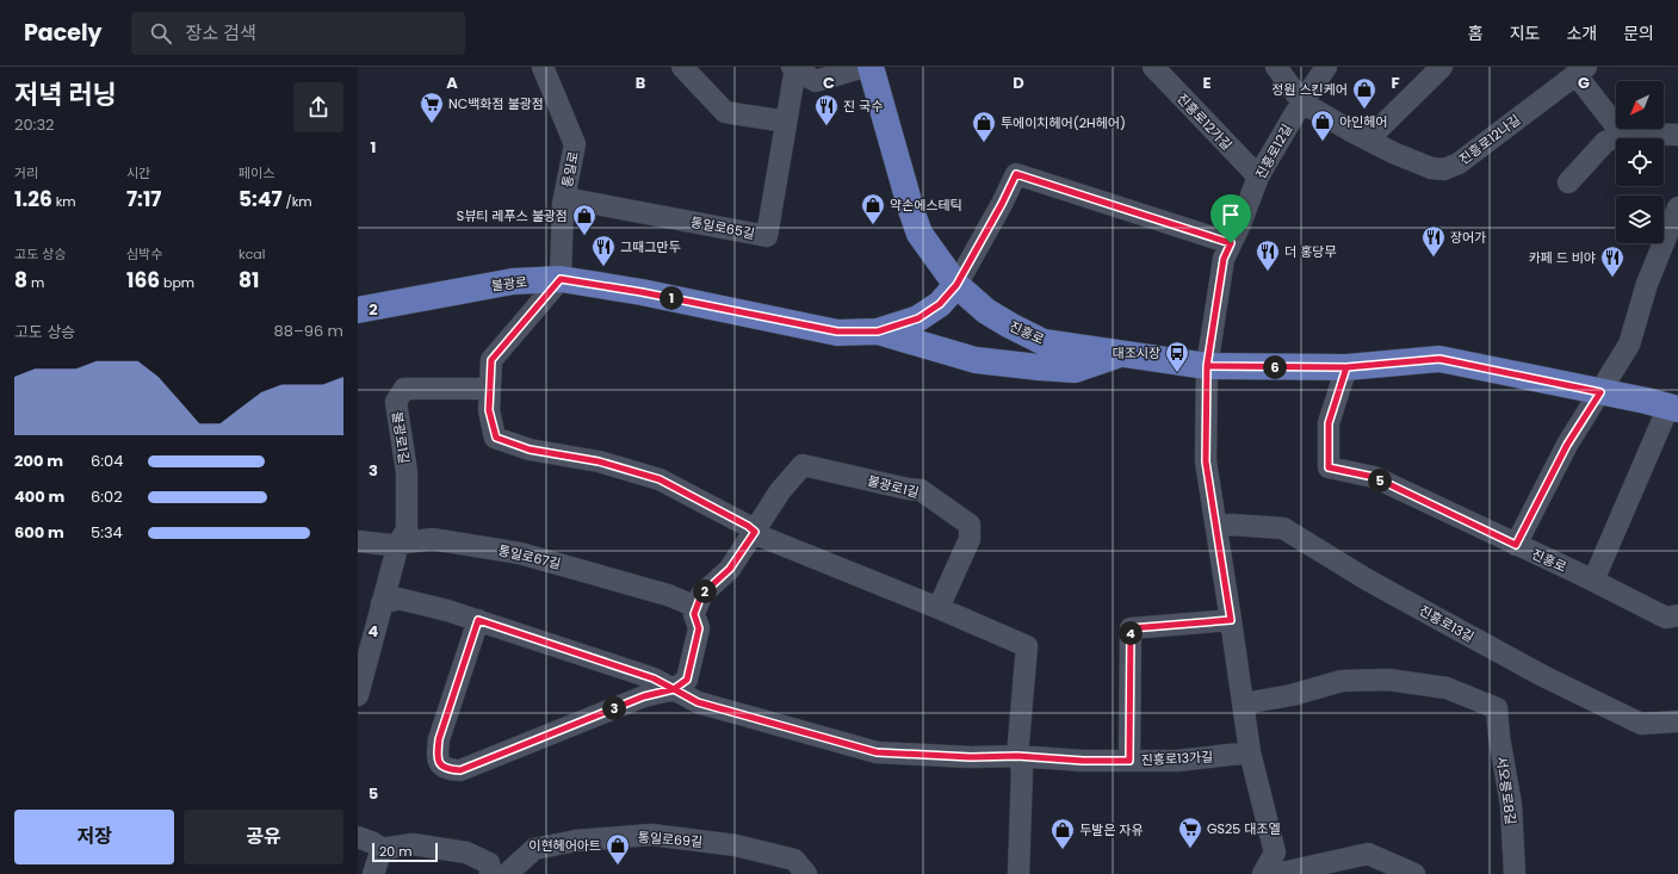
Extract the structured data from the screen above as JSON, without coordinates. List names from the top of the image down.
{
  "streets": {
    "main road": ["불광로", "진흥로"],
    "street": [
      "진흥로12가길",
      "진흥로12나길",
      "진흥로12길",
      "통일로",
      "통일로65길",
      "불광로1길",
      "통일로67길",
      "진흥로13길",
      "진흥로13가길",
      "서오릉로8길",
      "통일로69길"
    ]
  },
  "crossings": [
    ["진흥로12가길", "진흥로12길"],
    ["진흥로12나길", "진흥로12길"],
    ["진흥로12길", "진흥로"],
    ["통일로", "통일로65길"],
    ["통일로", "불광로"],
    ["불광로", "진흥로"],
    ["불광로1길", "통일로67길"]
  ],
  "places": {
    "shop": [
      "정원 스킨케어",
      "아인헤어",
      "투에이치헤어(2H헤어)",
      "약손에스테틱",
      "S뷰티 레푸스 불광점",
      "두발은 자유",
      "이현헤어아트"
    ],
    "supermarket": ["NC백화점 불광점", "GS25 대조엘"],
    "restaurant": [
      "진 국수",
      "장어가",
      "그때그만두",
      "더 홍당무",
      "카페 드 비야"
    ],
    "bus stop": ["대조시장"]
  },
  "scale_bar": "20 m",
  "north": "bottom left",
  "page": {
    "header": "Pacely",
    "search": "장소 검색",
    "nav": [
      "홈",
      "지도",
      "소개",
      "문의"
    ],
    "heading": ["저녁 러닝", "20:32"],
    "stats": [
      ["거리", "1.26 km"],
      ["시간", "7:17"],
      ["페이스", "5:47 /km"],
      ["고도 상승", "8 m"],
      ["심박수", "166 bpm"],
      ["kcal", "81"]
    ],
    "pins": [
      "1",
      "6",
      "5",
      "2",
      "4",
      "3"
    ],
    "chart": ["고도 상승", "88–96 m"],
    "list": [
      {
        "name": "200 m",
        "note": "6:04"
      },
      {
        "name": "400 m",
        "note": "6:02"
      },
      {
        "name": "600 m",
        "note": "5:34"
      }
    ],
    "buttons": ["저장", "공유"],
    "scale": "20 m"
  },
  "grid": {
    "columns": [
      "A",
      "B",
      "C",
      "D",
      "E",
      "F",
      "G"
    ],
    "rows": [
      "1",
      "2",
      "3",
      "4",
      "5"
    ]
  }
}
